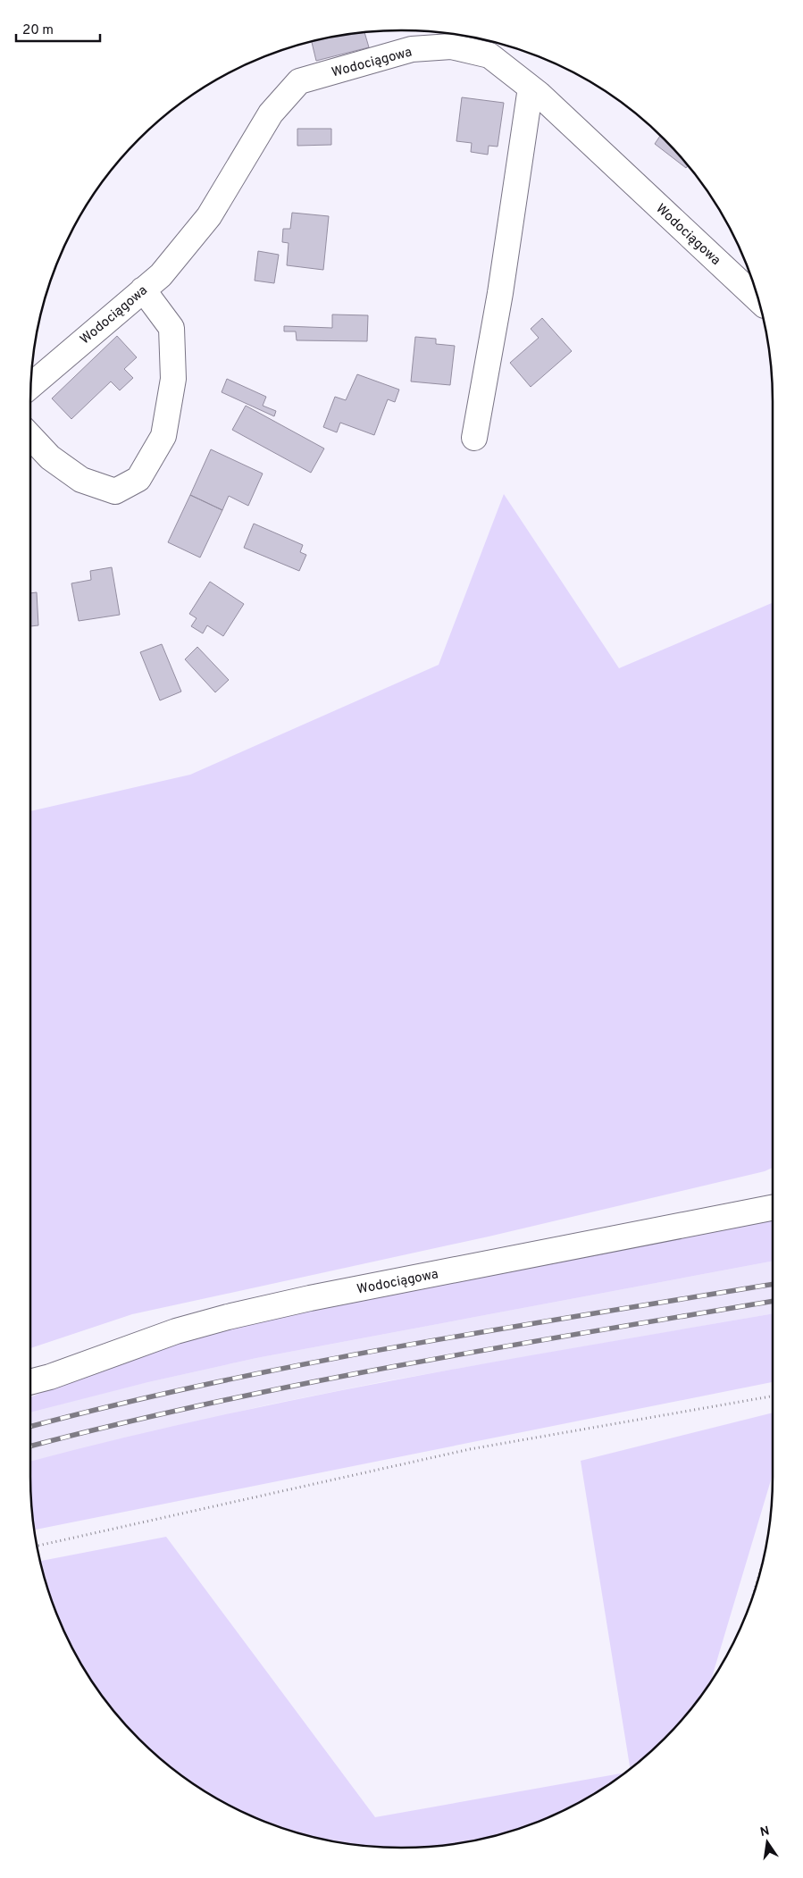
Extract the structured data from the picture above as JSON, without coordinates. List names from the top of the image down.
{
  "streets": {
    "street": ["Wodociągowa"]
  },
  "scale_bar": "20 m",
  "north": "top"
}
